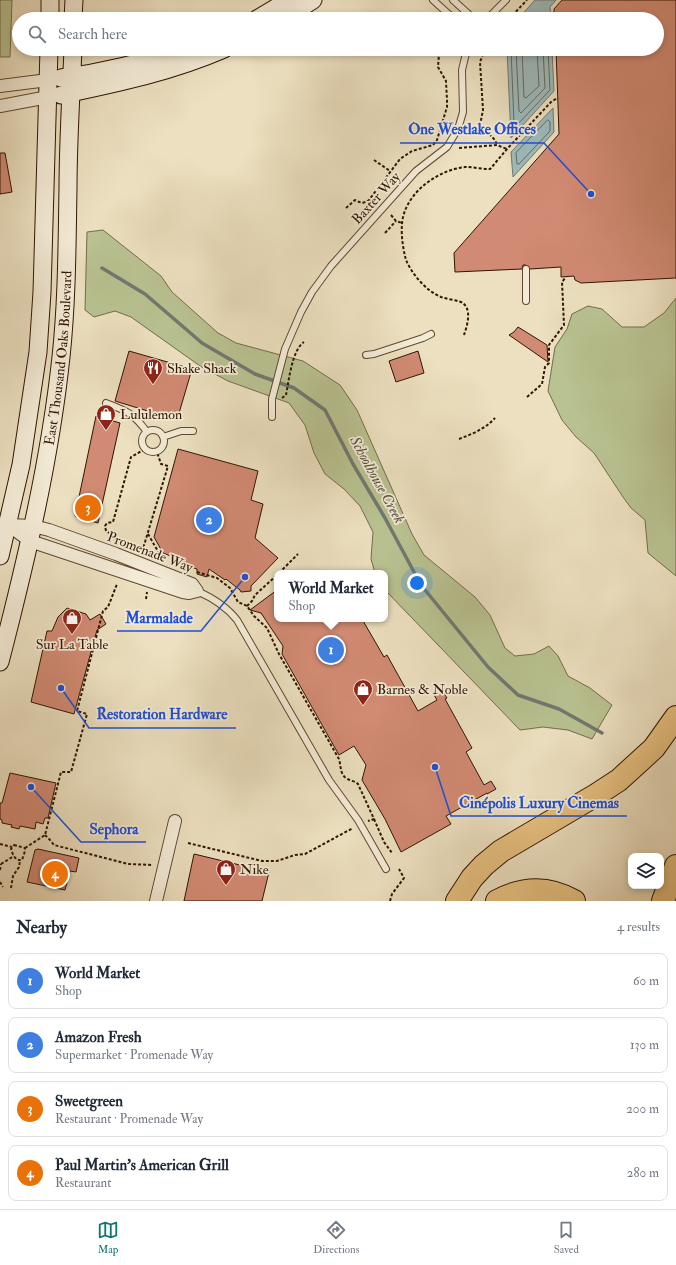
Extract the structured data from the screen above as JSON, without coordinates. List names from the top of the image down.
{
  "streets": {
    "main road": ["East Thousand Oaks Boulevard"],
    "street": ["Promenade Way"],
    "lane": ["Baxter Way"]
  },
  "crossings": [
    ["East Thousand Oaks Boulevard", "Promenade Way"]
  ],
  "water": ["Schoolhouse Creek"],
  "places": {
    "other": [
      "One Westlake Offices",
      "Marmalade",
      "Restoration Hardware",
      "Cinépolis Luxury Cinemas",
      "Sephora"
    ],
    "restaurant": ["Shake Shack"],
    "shop": [
      "Lululemon",
      "Sur La Table",
      "Barnes & Noble",
      "Nike"
    ]
  },
  "page": {
    "search": "Search here",
    "pins": [
      "3",
      "2",
      "1",
      "4"
    ],
    "popup": ["World Market", "Shop"],
    "heading": ["Nearby", "4 results"],
    "list": [
      {
        "mark": "1",
        "name": "World Market",
        "note": "Shop",
        "value": "60 m"
      },
      {
        "mark": "2",
        "name": "Amazon Fresh",
        "note": "Supermarket · Promenade Way",
        "value": "130 m"
      },
      {
        "mark": "3",
        "name": "Sweetgreen",
        "note": "Restaurant · Promenade Way",
        "value": "200 m"
      },
      {
        "mark": "4",
        "name": "Paul Martin's American Grill",
        "note": "Restaurant",
        "value": "280 m"
      }
    ],
    "nav": ["Map", "Directions", "Saved"]
  }
}
